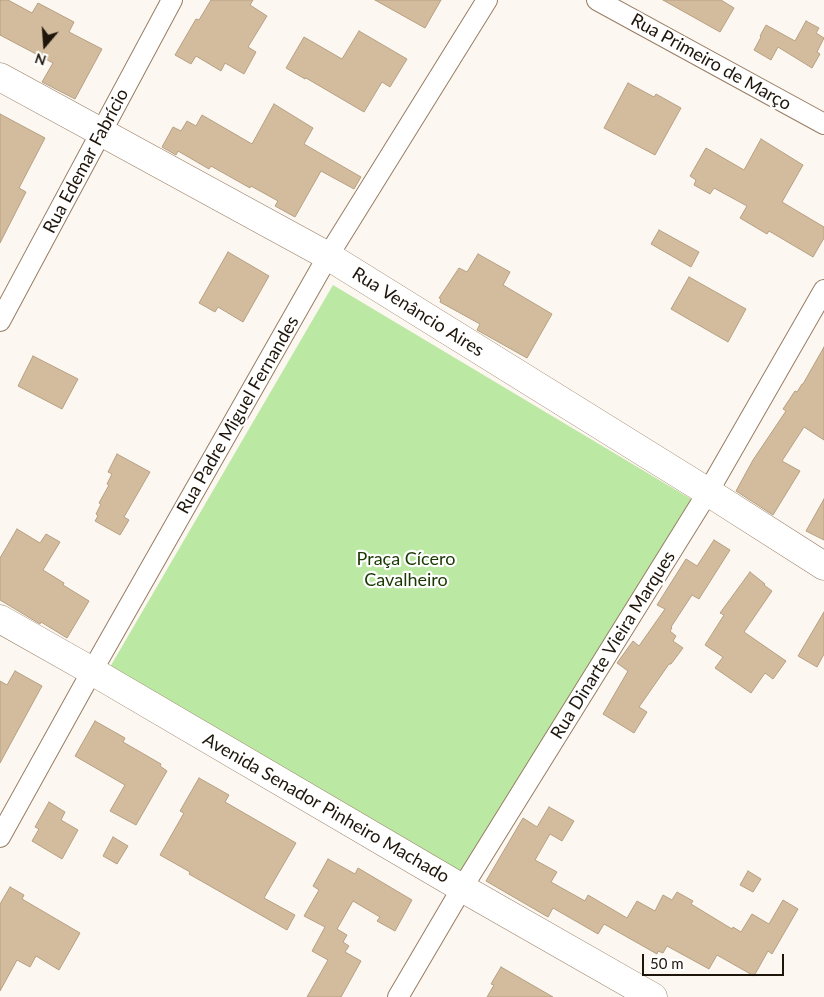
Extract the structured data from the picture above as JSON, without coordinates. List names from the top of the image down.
{
  "streets": {
    "street": [
      "Rua Primeiro de Março",
      "Rua Edemar Fabrício",
      "Rua Venâncio Aires",
      "Rua Padre Miguel Fernandes",
      "Rua Dinarte Vieira Marques",
      "Avenida Senador Pinheiro Machado"
    ]
  },
  "crossings": [
    ["Rua Edemar Fabrício", "Rua Venâncio Aires"],
    ["Rua Venâncio Aires", "Rua Padre Miguel Fernandes"],
    ["Rua Venâncio Aires", "Rua Dinarte Vieira Marques"],
    ["Rua Padre Miguel Fernandes", "Avenida Senador Pinheiro Machado"],
    ["Rua Dinarte Vieira Marques", "Avenida Senador Pinheiro Machado"]
  ],
  "parks": ["Praça Cícero Cavalheiro"],
  "scale_bar": "50 m",
  "north": "bottom"
}
